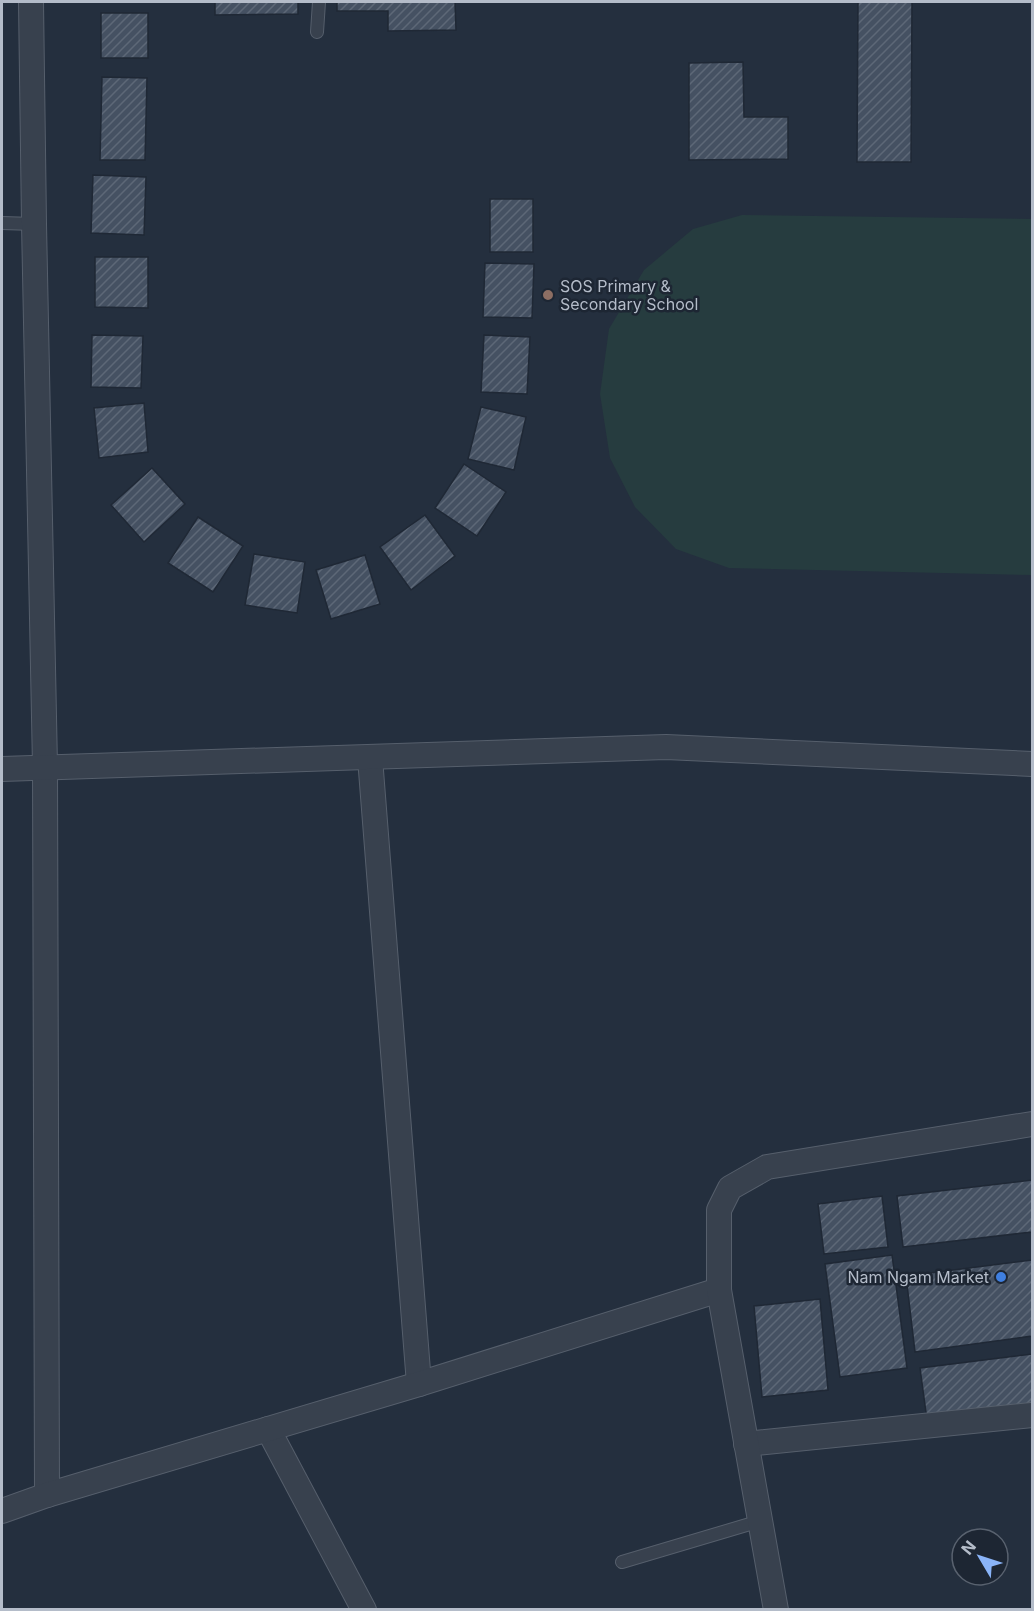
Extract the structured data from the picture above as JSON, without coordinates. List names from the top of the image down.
{
  "places": ["SOS Primary & Secondary School", "Nam Ngam Market"],
  "north": "top left"
}
